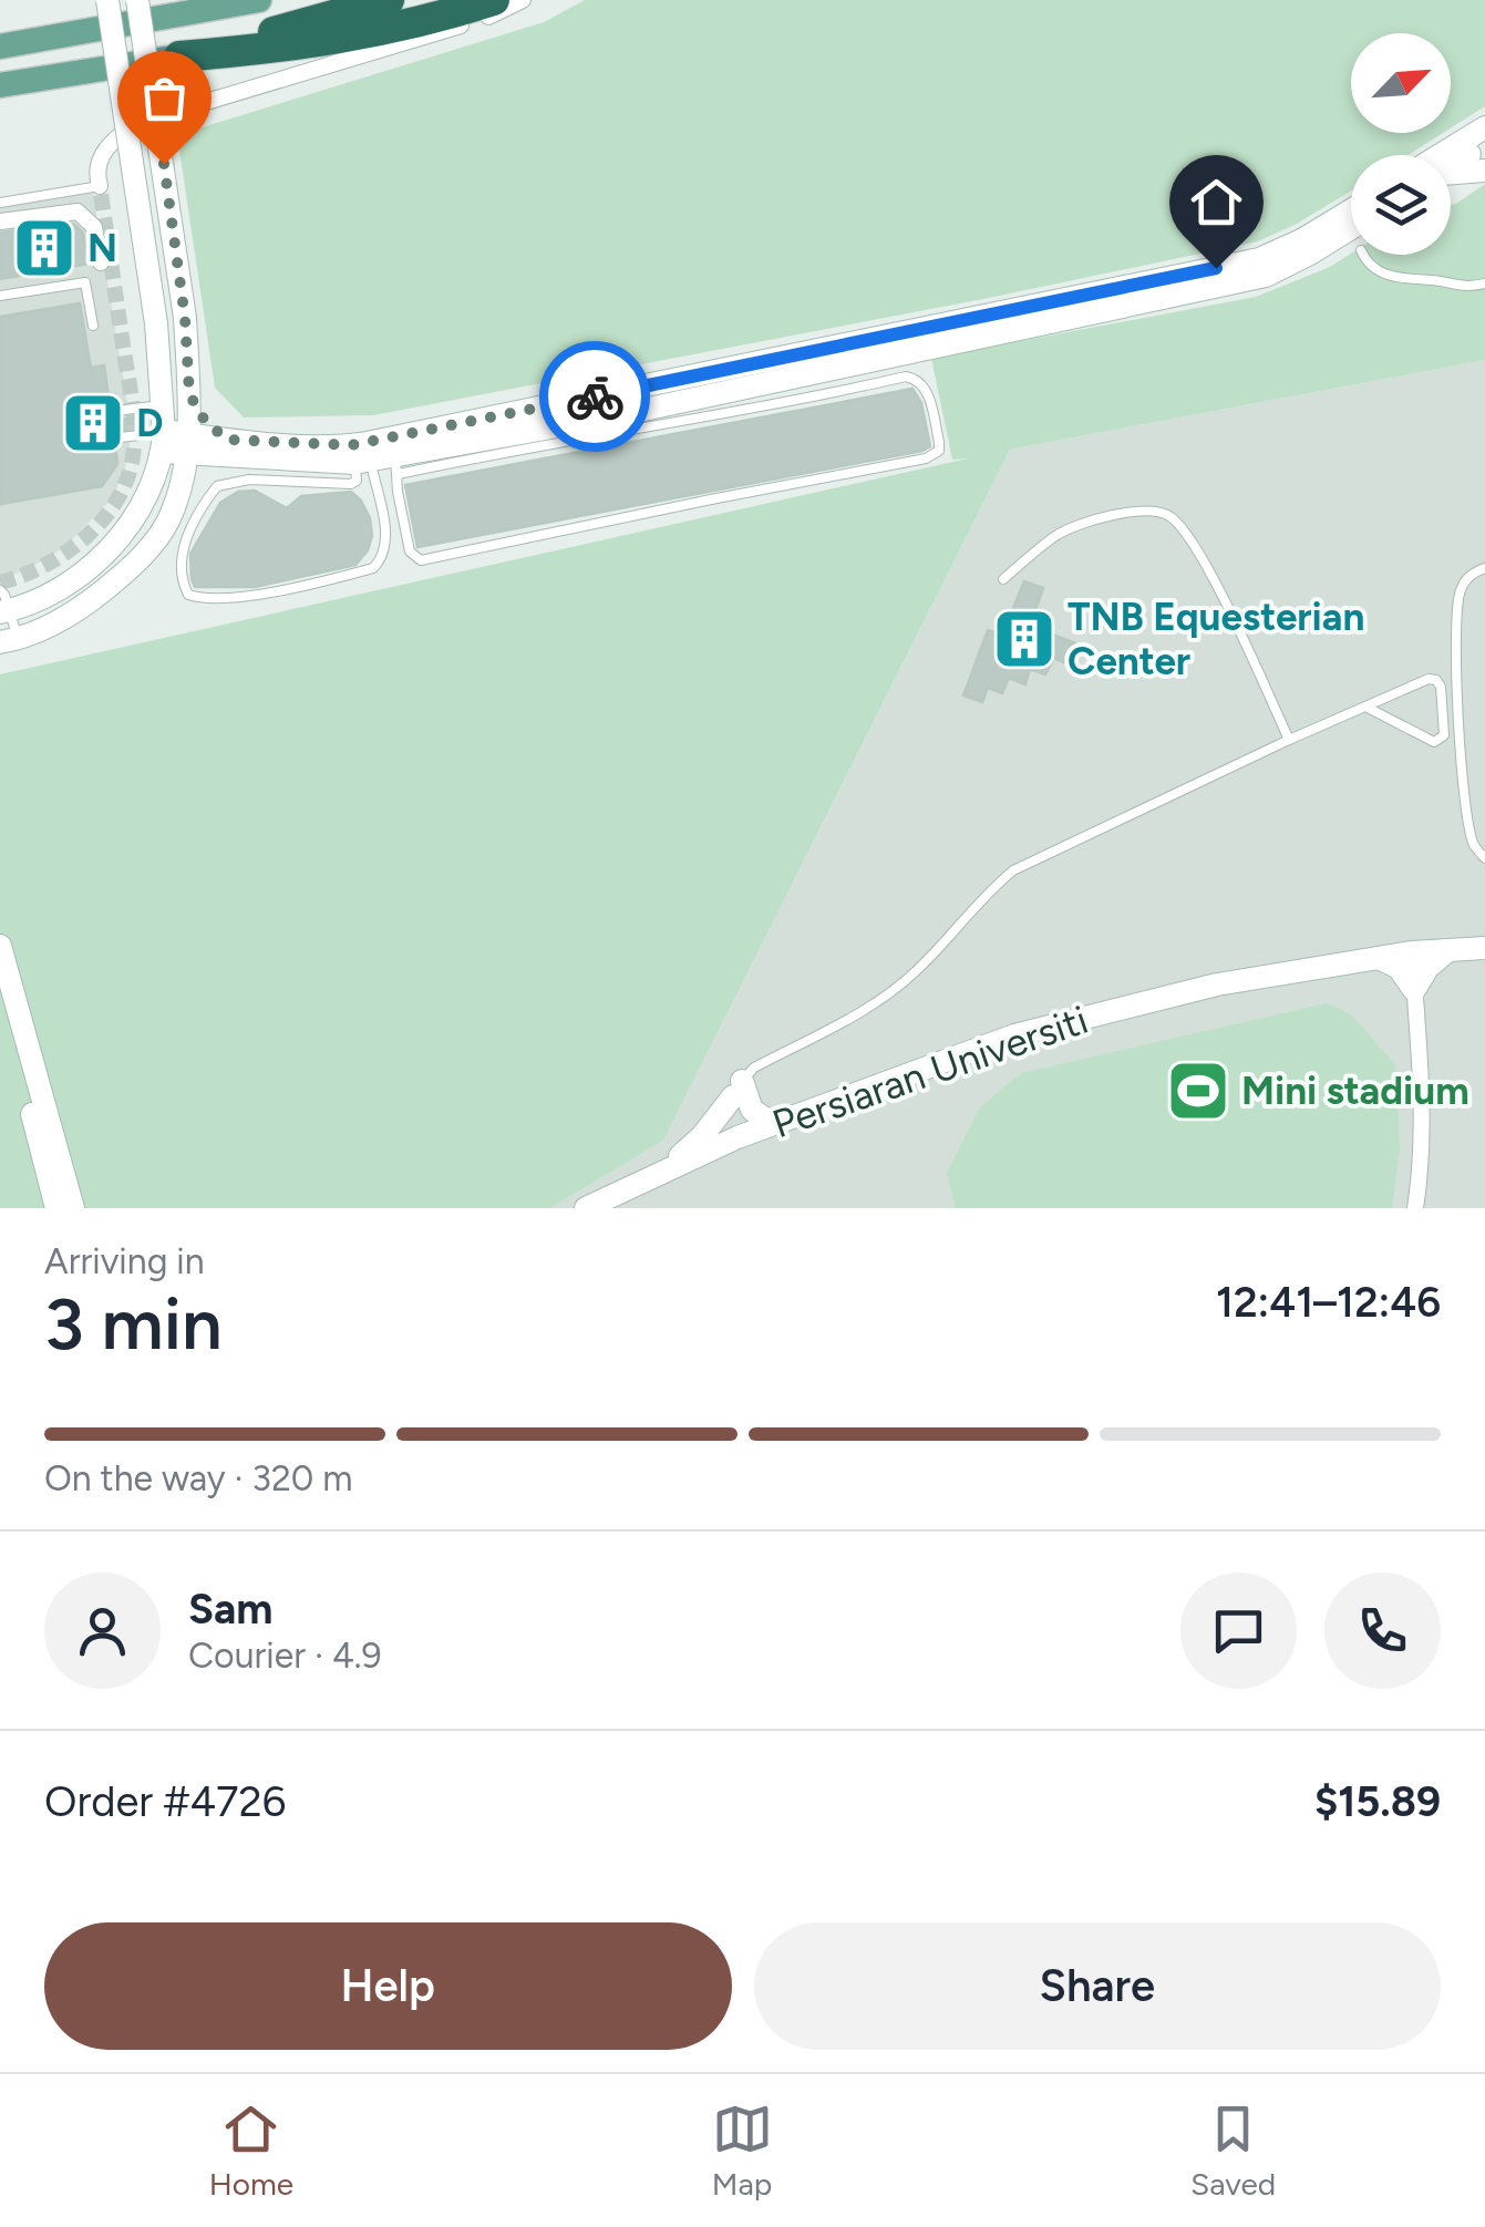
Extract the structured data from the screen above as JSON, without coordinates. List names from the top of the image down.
{
  "streets": {
    "street": ["Persiaran Universiti"]
  },
  "places": {
    "building": ["N", "D", "TNB Equesterian Center"],
    "sports": ["Mini stadium"]
  },
  "north": "top right",
  "page": {
    "heading": ["3 min", "Arriving in", "12:41–12:46"],
    "panel": [
      "Sam",
      "Courier · 4.9",
      "Order #4726",
      "$15.89"
    ],
    "bar": "On the way · 320 m",
    "buttons": ["Help", "Share"],
    "tabs": ["Home", "Map", "Saved"]
  }
}
